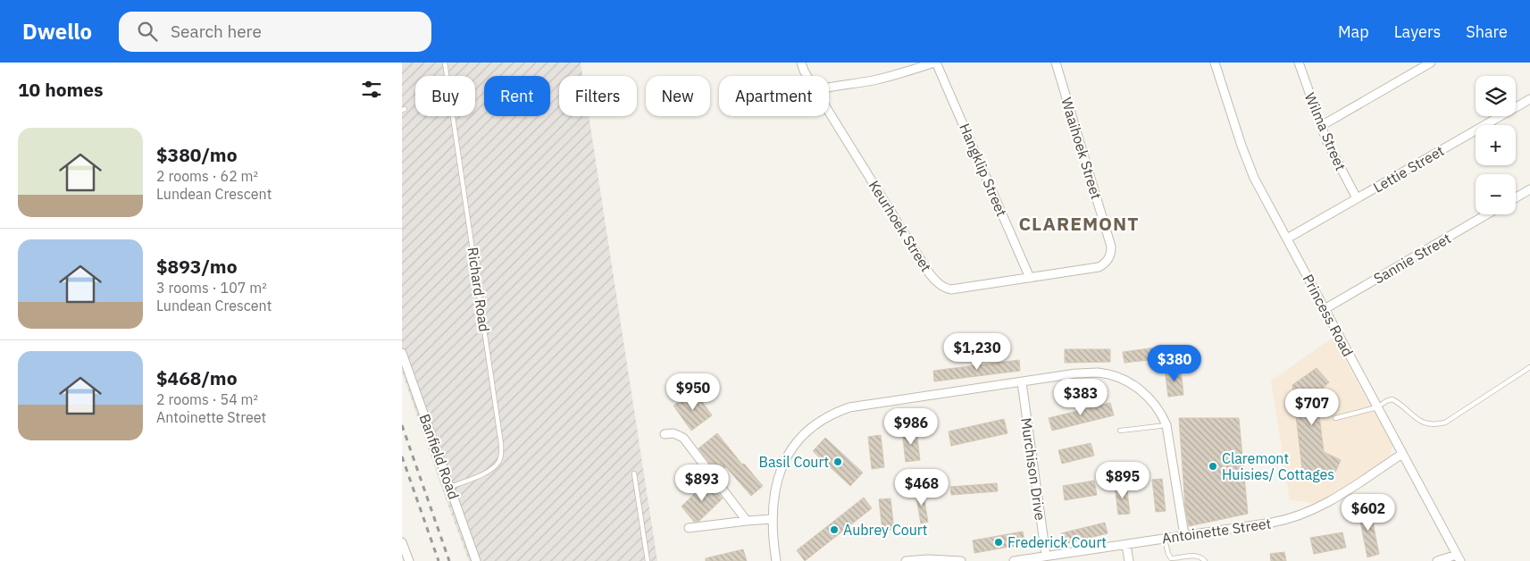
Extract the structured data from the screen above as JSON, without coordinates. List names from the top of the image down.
{
  "streets": {
    "street": [
      "Wilma Street",
      "Waaihoek Street",
      "Lettie Street",
      "Hangklip Street",
      "Keurhoek Street",
      "Sannie Street",
      "Princess Road",
      "Banfield Road",
      "Murchison Drive",
      "Antoinette Street"
    ],
    "lane": ["Richard Road"]
  },
  "crossings": [
    ["Wilma Street", "Lettie Street"],
    ["Waaihoek Street", "Keurhoek Street"],
    ["Lettie Street", "Princess Road"],
    ["Hangklip Street", "Keurhoek Street"],
    ["Sannie Street", "Princess Road"],
    ["Richard Road", "Banfield Road"],
    ["Princess Road", "Antoinette Street"],
    ["Murchison Drive", "Antoinette Street"]
  ],
  "districts": ["CLAREMONT"],
  "places": [
    "Basil Court",
    "Claremont Huisies/ Cottages",
    "Aubrey Court",
    "Frederick Court"
  ],
  "page": {
    "header": "Dwello",
    "search": "Search here",
    "nav": ["Map", "Layers", "Share"],
    "heading": "10 homes",
    "map_buttons": ["+", "−"],
    "chip": [
      "Buy",
      "Rent",
      "Filters",
      "New",
      "Apartment"
    ],
    "list": [
      {
        "name": "$380/mo",
        "note": "2 rooms · 62 m² · Lundean Crescent"
      },
      {
        "name": "$893/mo",
        "note": "3 rooms · 107 m² · Lundean Crescent"
      },
      {
        "name": "$468/mo",
        "note": "2 rooms · 54 m² · Antoinette Street"
      }
    ],
    "price": [
      "$1,230",
      "$380",
      "$950",
      "$383",
      "$707",
      "$986",
      "$895",
      "$893",
      "$468",
      "$602"
    ]
  }
}
